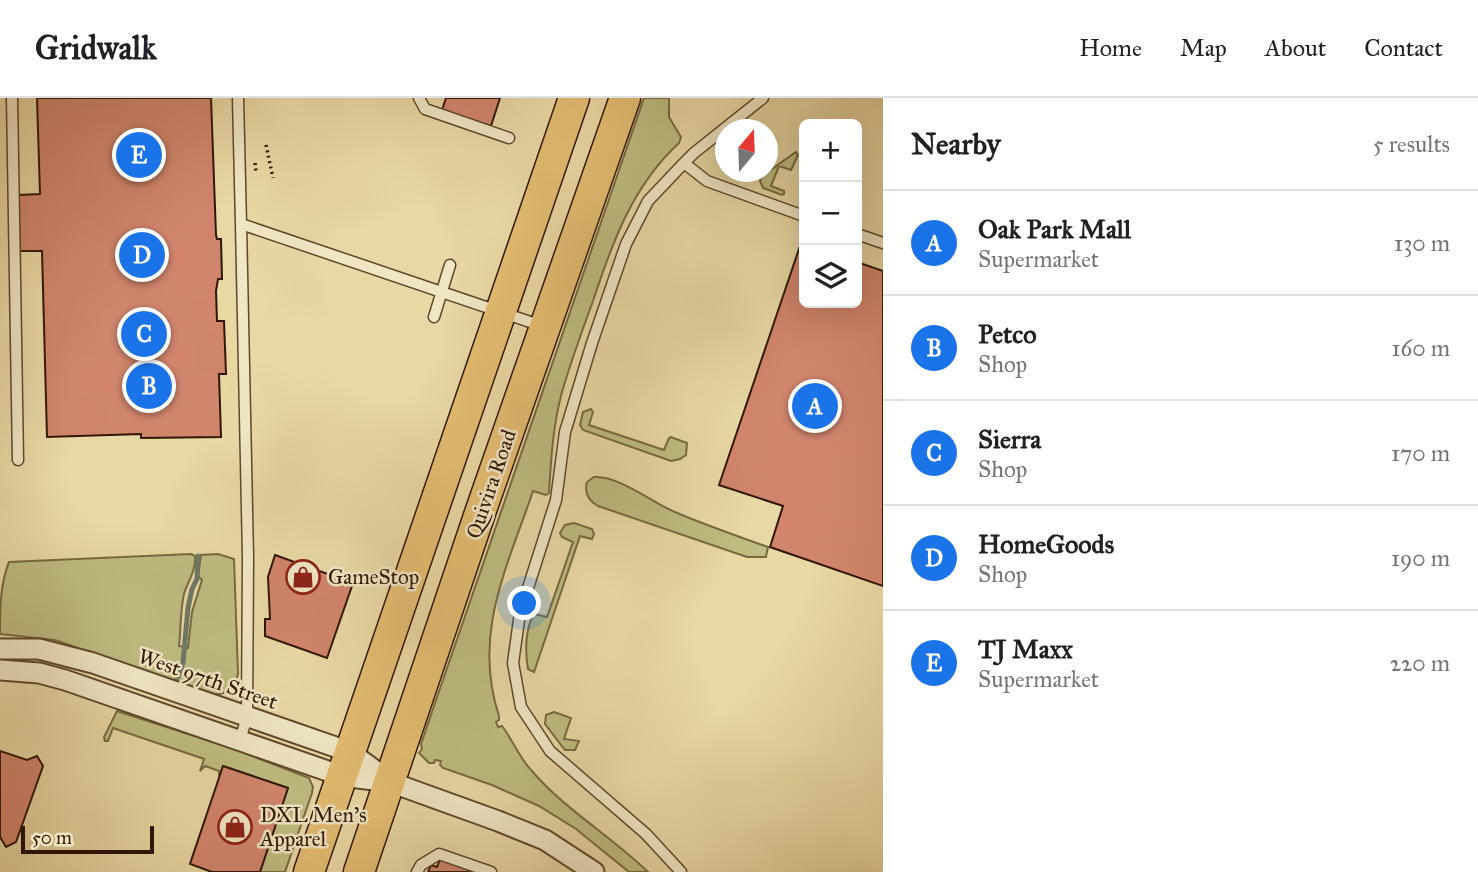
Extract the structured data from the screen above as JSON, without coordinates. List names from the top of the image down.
{
  "streets": {
    "main road": ["Quivira Road"],
    "street": ["West 97th Street"]
  },
  "crossings": [
    ["Quivira Road", "West 97th Street"]
  ],
  "places": {
    "shop": ["GameStop", "DXL Men's Apparel"]
  },
  "scale_bar": "50 m",
  "north": "top",
  "page": {
    "header": "Gridwalk",
    "nav": [
      "Home",
      "Map",
      "About",
      "Contact"
    ],
    "heading": ["Nearby", "5 results"],
    "map_buttons": ["+", "−"],
    "pins": [
      "E",
      "D",
      "C",
      "B",
      "A"
    ],
    "list": [
      {
        "mark": "A",
        "name": "Oak Park Mall",
        "note": "Supermarket",
        "value": "130 m"
      },
      {
        "mark": "B",
        "name": "Petco",
        "note": "Shop",
        "value": "160 m"
      },
      {
        "mark": "C",
        "name": "Sierra",
        "note": "Shop",
        "value": "170 m"
      },
      {
        "mark": "D",
        "name": "HomeGoods",
        "note": "Shop",
        "value": "190 m"
      },
      {
        "mark": "E",
        "name": "TJ Maxx",
        "note": "Supermarket",
        "value": "220 m"
      }
    ],
    "scale": "50 m"
  }
}
